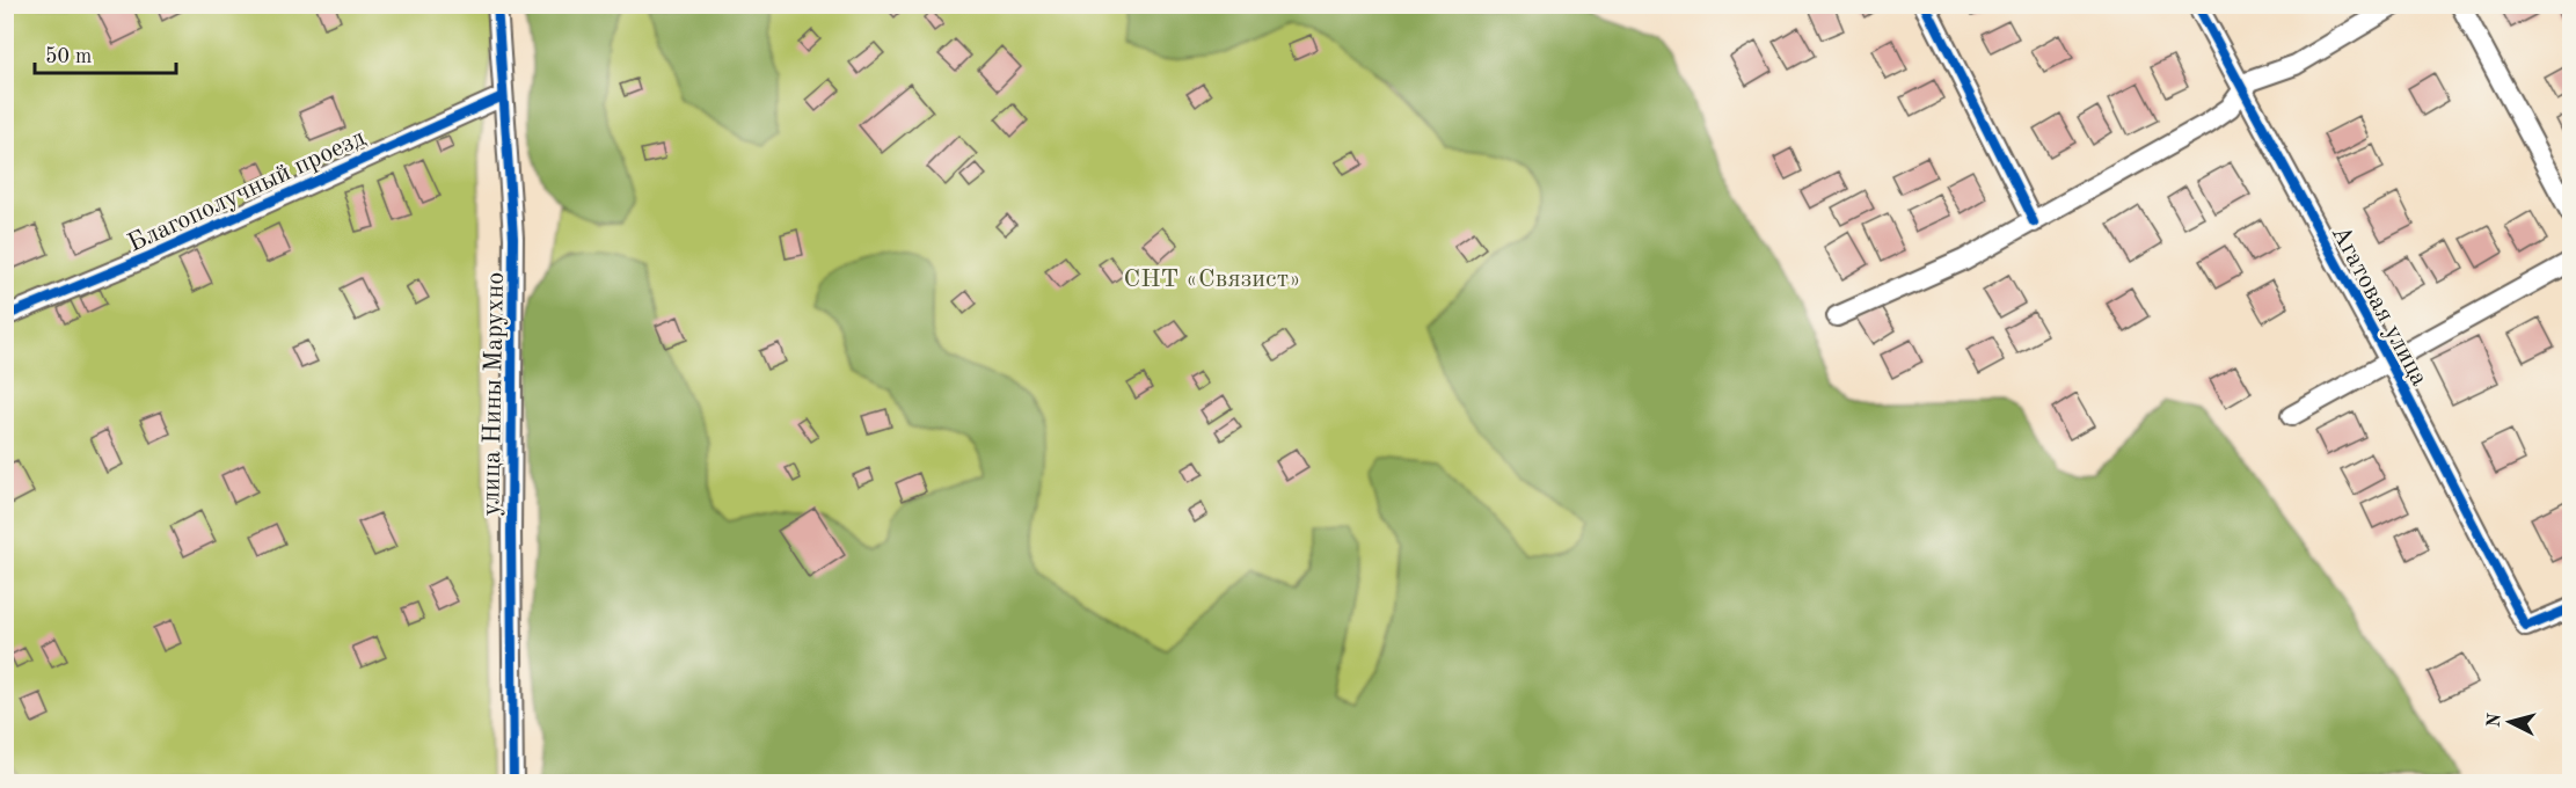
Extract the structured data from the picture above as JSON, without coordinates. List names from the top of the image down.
{
  "streets": {
    "street": ["Благополучный проезд", "Агатовая улица", "улица Нины Марухно"]
  },
  "crossings": [
    ["Благополучный проезд", "улица Нины Марухно"]
  ],
  "parks": ["СНТ «Связист»"],
  "scale_bar": "50 m",
  "north": "left"
}
